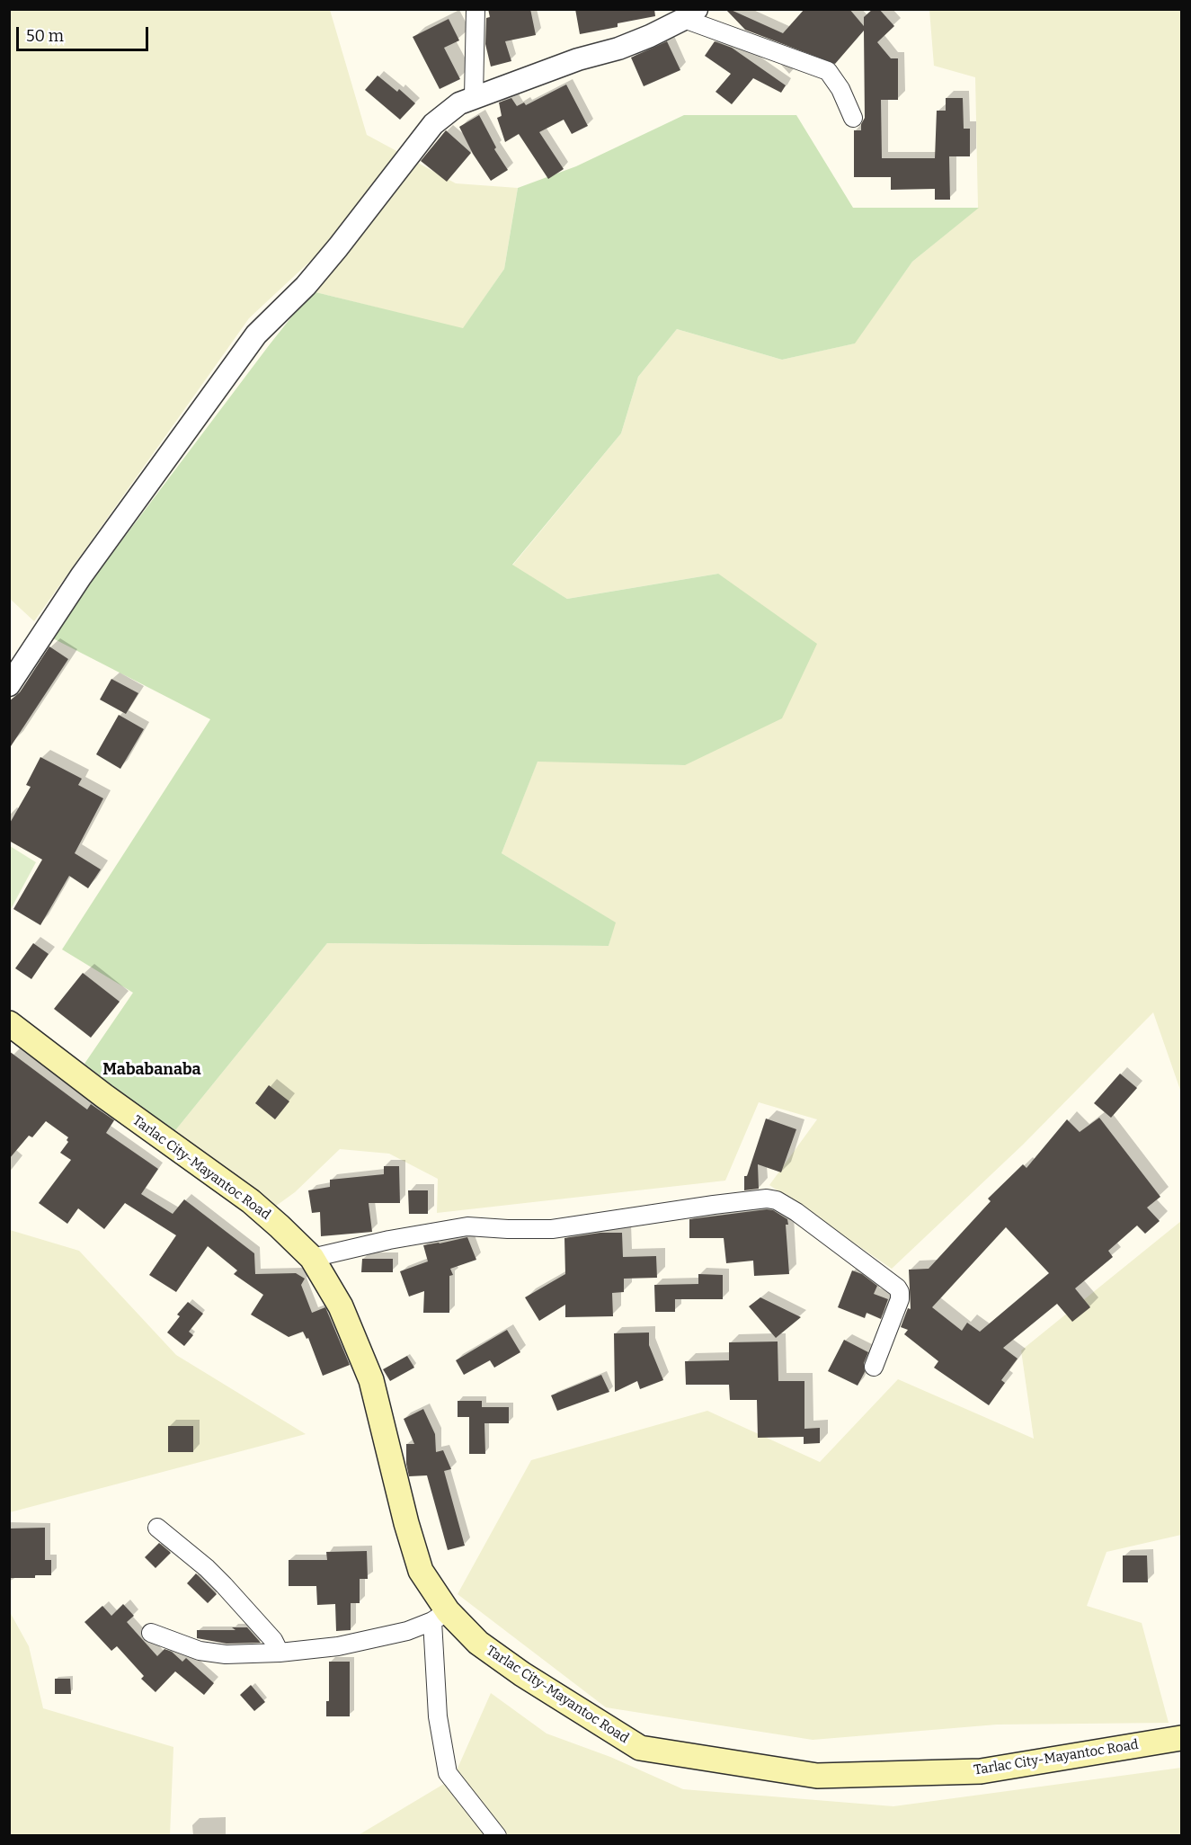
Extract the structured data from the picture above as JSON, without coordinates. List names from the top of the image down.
{
  "streets": {
    "main road": ["Tarlac City-Mayantoc Road"]
  },
  "districts": ["Mababanaba"],
  "scale_bar": "50 m"
}
